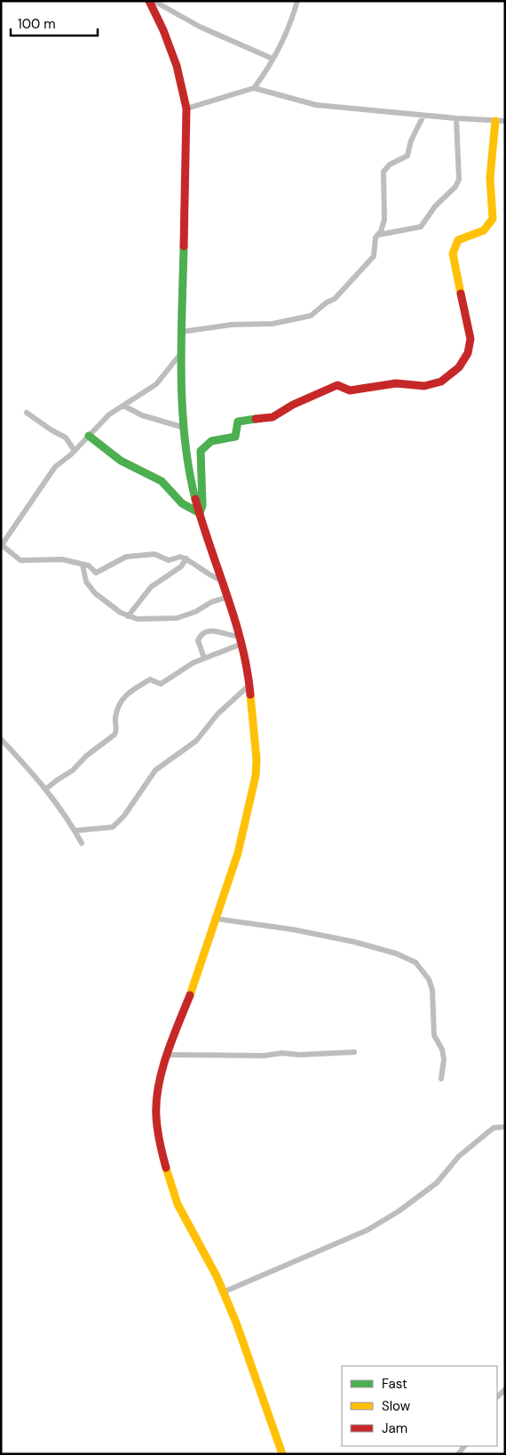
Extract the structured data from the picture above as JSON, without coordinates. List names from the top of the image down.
{
  "legend": ["Fast", "Slow", "Jam"],
  "scale_bar": "100 m"
}
